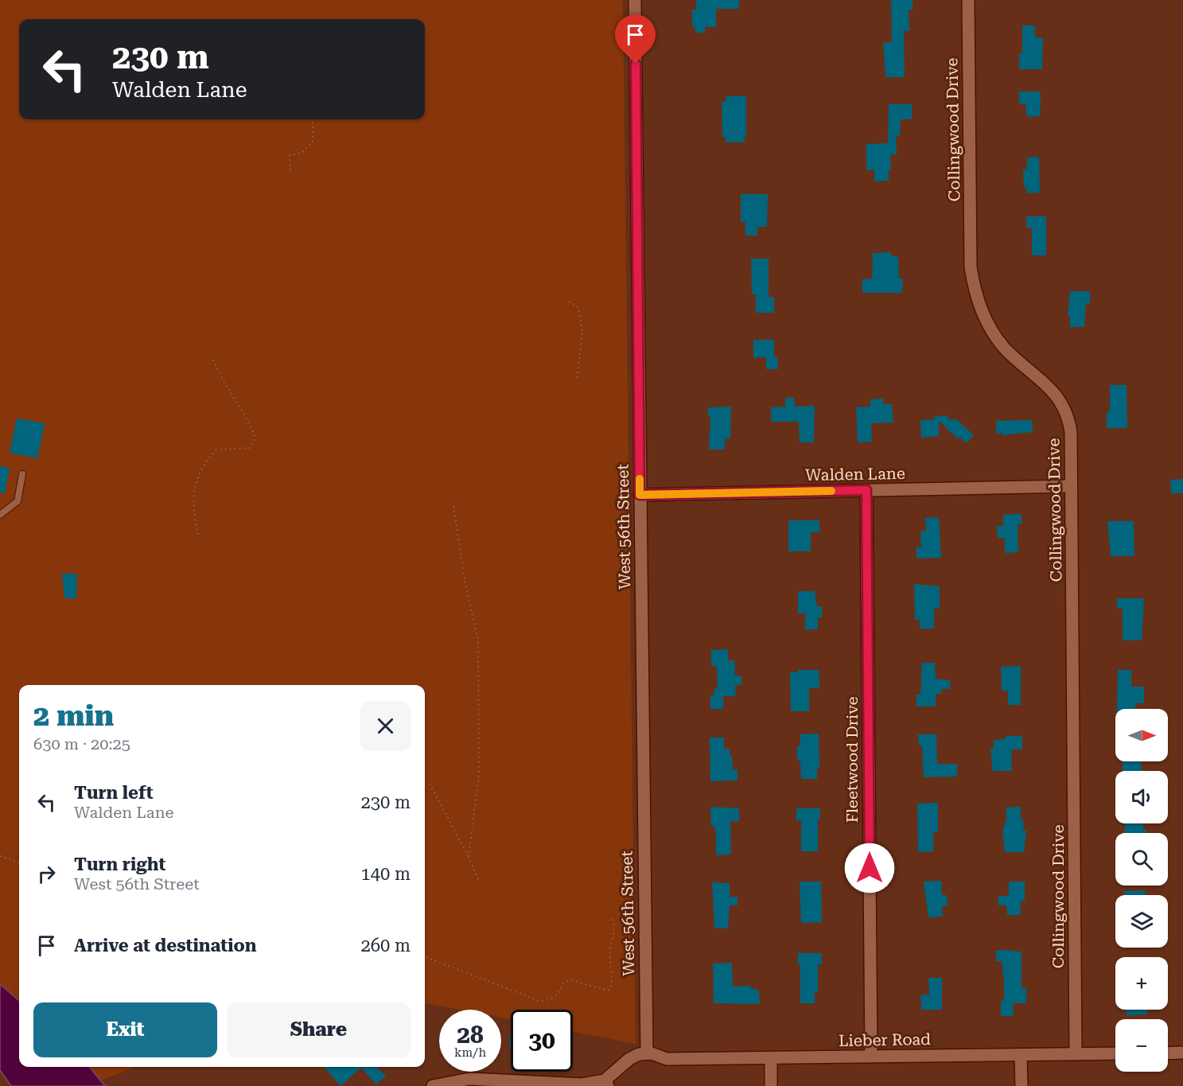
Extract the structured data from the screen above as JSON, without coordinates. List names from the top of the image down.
{
  "streets": {
    "street": [
      "Collingwood Drive",
      "Walden Lane",
      "West 56th Street",
      "Fleetwood Drive",
      "Lieber Road"
    ]
  },
  "crossings": [
    ["Collingwood Drive", "Walden Lane"],
    ["Collingwood Drive", "Lieber Road"],
    ["Walden Lane", "West 56th Street"],
    ["Walden Lane", "Fleetwood Drive"],
    ["West 56th Street", "Lieber Road"],
    ["Fleetwood Drive", "Lieber Road"]
  ],
  "north": "right",
  "page": {
    "turn": ["230 m", "Walden Lane"],
    "heading": ["2 min", "630 m · 20:25"],
    "map_buttons": ["+", "−"],
    "list": [
      {
        "name": "Turn left",
        "note": "Walden Lane",
        "value": "230 m"
      },
      {
        "name": "Turn right",
        "note": "West 56th Street",
        "value": "140 m"
      },
      {
        "name": "Arrive at destination",
        "value": "260 m"
      }
    ],
    "buttons": ["Exit", "Share"],
    "speed": "28 km/h",
    "limit": "30"
  }
}
